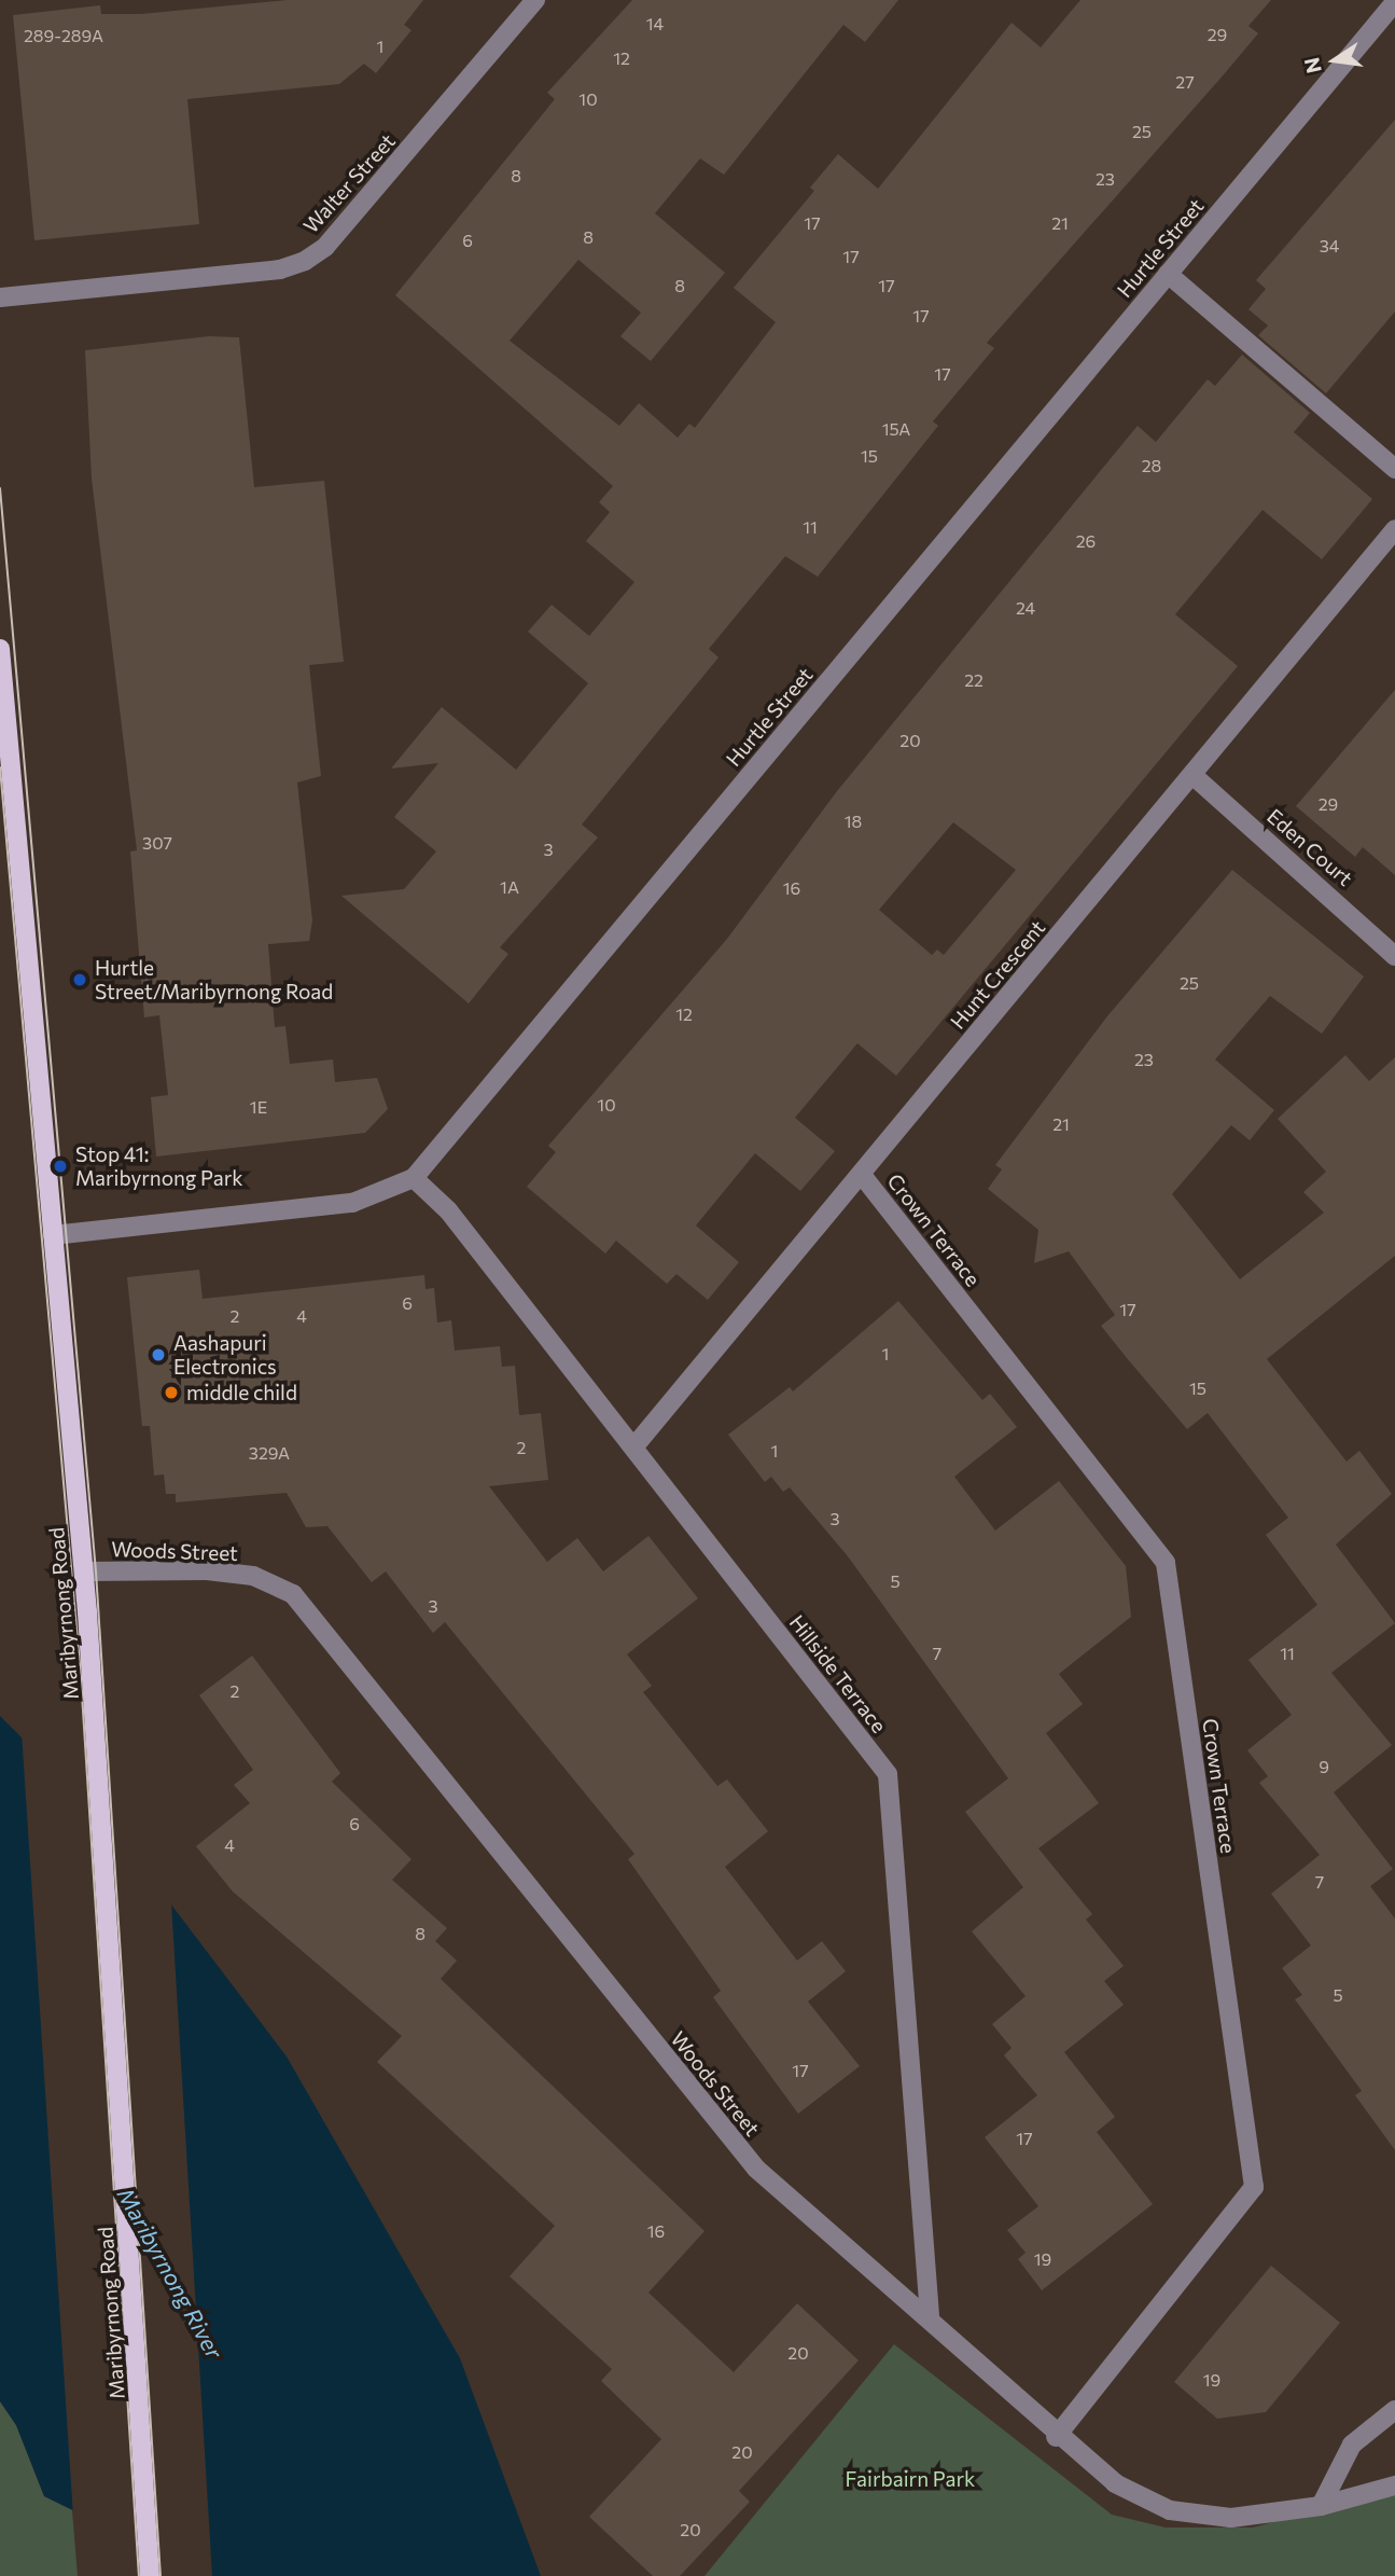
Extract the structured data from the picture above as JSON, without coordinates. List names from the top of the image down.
{
  "streets": {
    "main road": ["Maribyrnong Road"],
    "street": [
      "Walter Street",
      "Hurtle Street",
      "Eden Court",
      "Hunt Crescent",
      "Crown Terrace",
      "Woods Street",
      "Hillside Terrace"
    ]
  },
  "crossings": [
    ["Hurtle Street", "Maribyrnong Road"],
    ["Hurtle Street", "Hillside Terrace"],
    ["Eden Court", "Hunt Crescent"],
    ["Hunt Crescent", "Crown Terrace"],
    ["Hunt Crescent", "Hillside Terrace"],
    ["Crown Terrace", "Woods Street"],
    ["Woods Street", "Maribyrnong Road"],
    ["Woods Street", "Hillside Terrace"]
  ],
  "water": ["Maribyrnong River"],
  "parks": ["Fairbairn Park"],
  "places": [
    "Hurtle Street/Maribyrnong Road",
    "Stop 41: Maribyrnong Park",
    "Aashapuri Electronics",
    "middle child"
  ],
  "house_numbers": [
    "14",
    "29",
    "289-289A",
    "1",
    "12",
    "27",
    "10",
    "25",
    "8",
    "23",
    "17",
    "21",
    "8",
    "6",
    "34",
    "17",
    "8",
    "17",
    "17",
    "17",
    "15A",
    "15",
    "28",
    "11",
    "26",
    "24",
    "22",
    "20",
    "29",
    "18",
    "307",
    "3",
    "1A",
    "16",
    "25",
    "12",
    "23",
    "10",
    "1E",
    "21",
    "6",
    "17",
    "2",
    "4",
    "1",
    "15",
    "2",
    "1",
    "329A",
    "3",
    "5",
    "3",
    "7",
    "11",
    "2",
    "9",
    "6",
    "4",
    "7",
    "8",
    "5",
    "17",
    "17",
    "16",
    "19",
    "20",
    "19",
    "20",
    "20"
  ],
  "north": "left"
}
